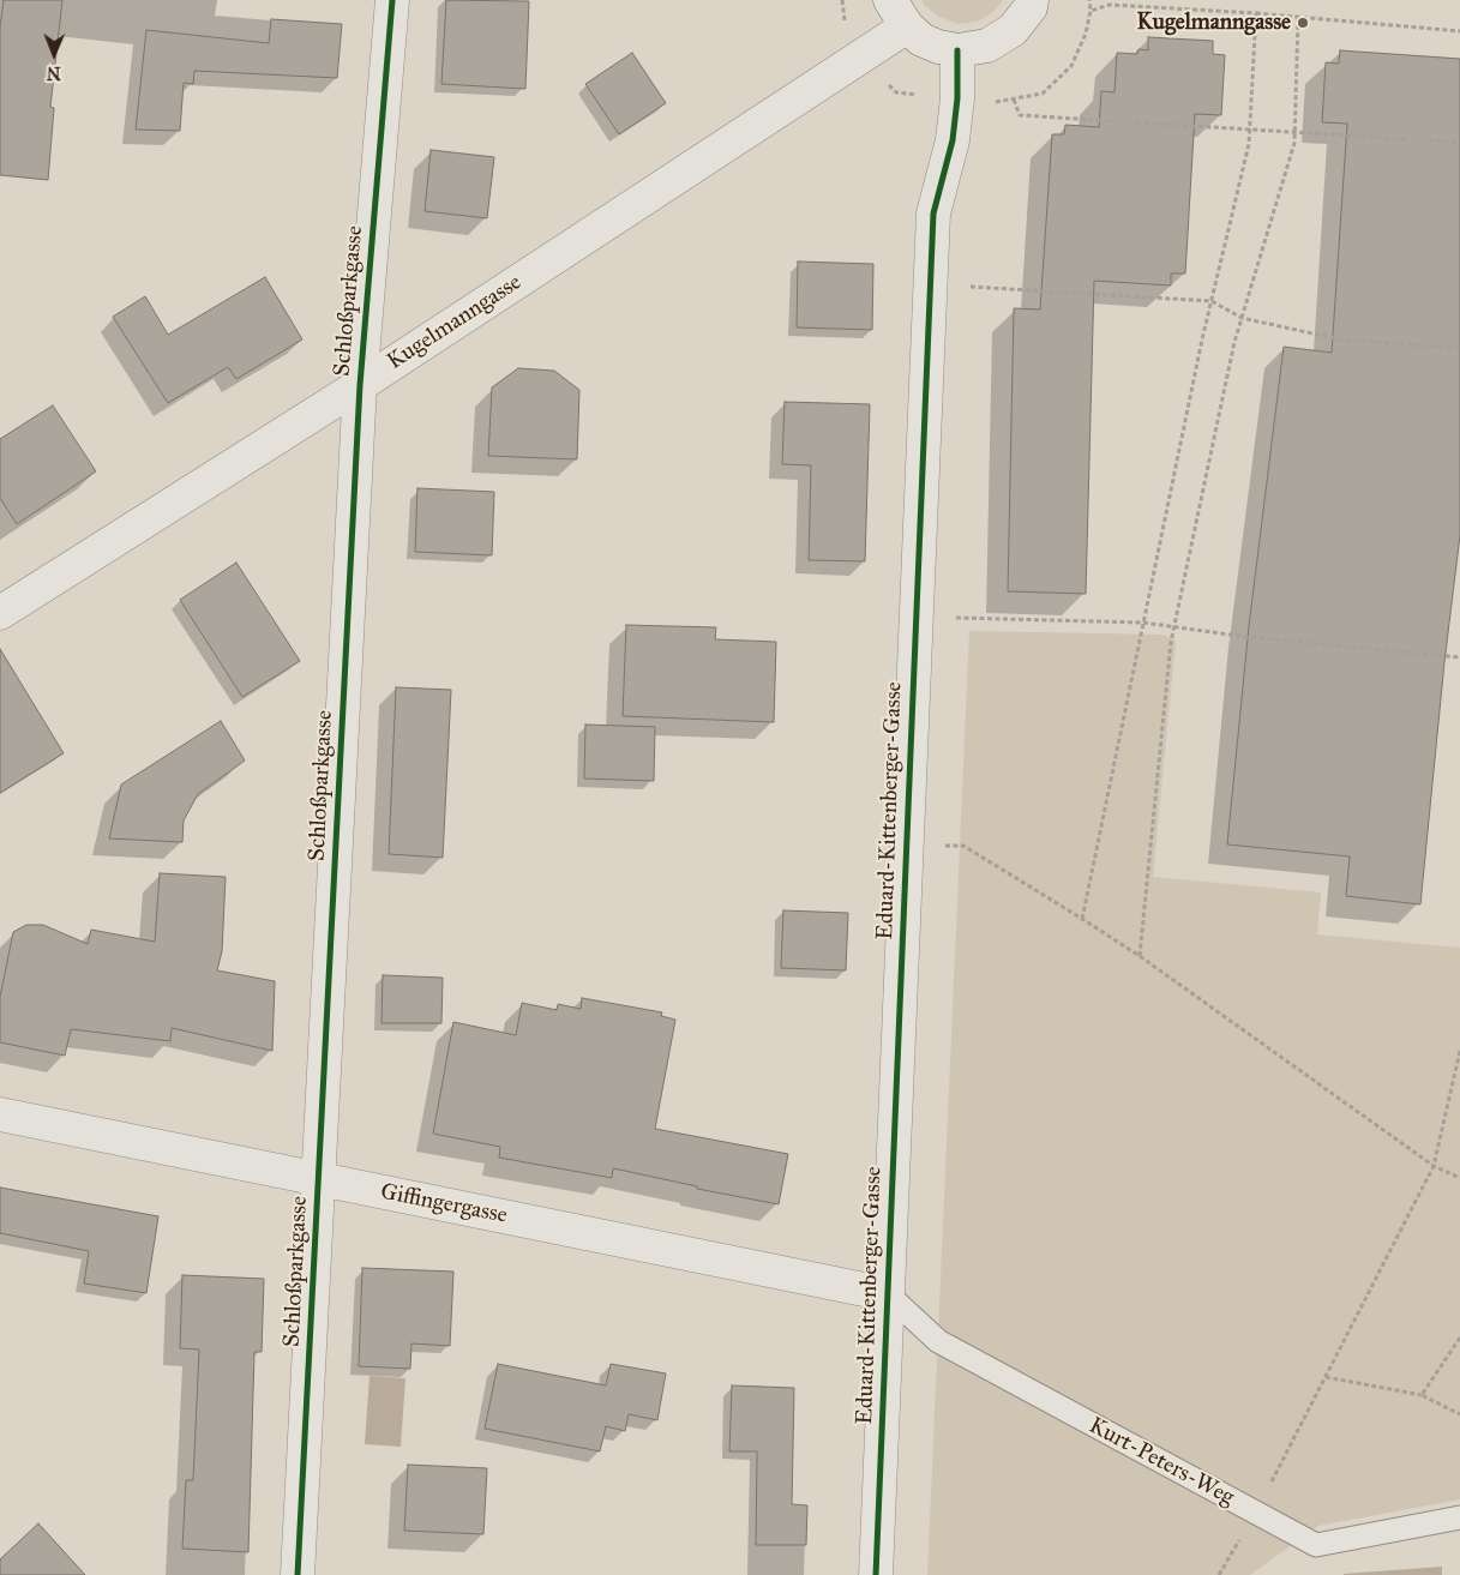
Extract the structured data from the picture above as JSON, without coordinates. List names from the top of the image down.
{
  "streets": {
    "street": [
      "Schloßparkgasse",
      "Kugelmanngasse",
      "Eduard-Kittenberger-Gasse",
      "Giffingergasse"
    ],
    "lane": ["Kurt-Peters-Weg"]
  },
  "crossings": [
    ["Schloßparkgasse", "Kugelmanngasse"],
    ["Schloßparkgasse", "Giffingergasse"],
    ["Eduard-Kittenberger-Gasse", "Giffingergasse"],
    ["Eduard-Kittenberger-Gasse", "Kurt-Peters-Weg"],
    ["Giffingergasse", "Kurt-Peters-Weg"]
  ],
  "places": ["Kugelmanngasse"],
  "north": "bottom"
}
